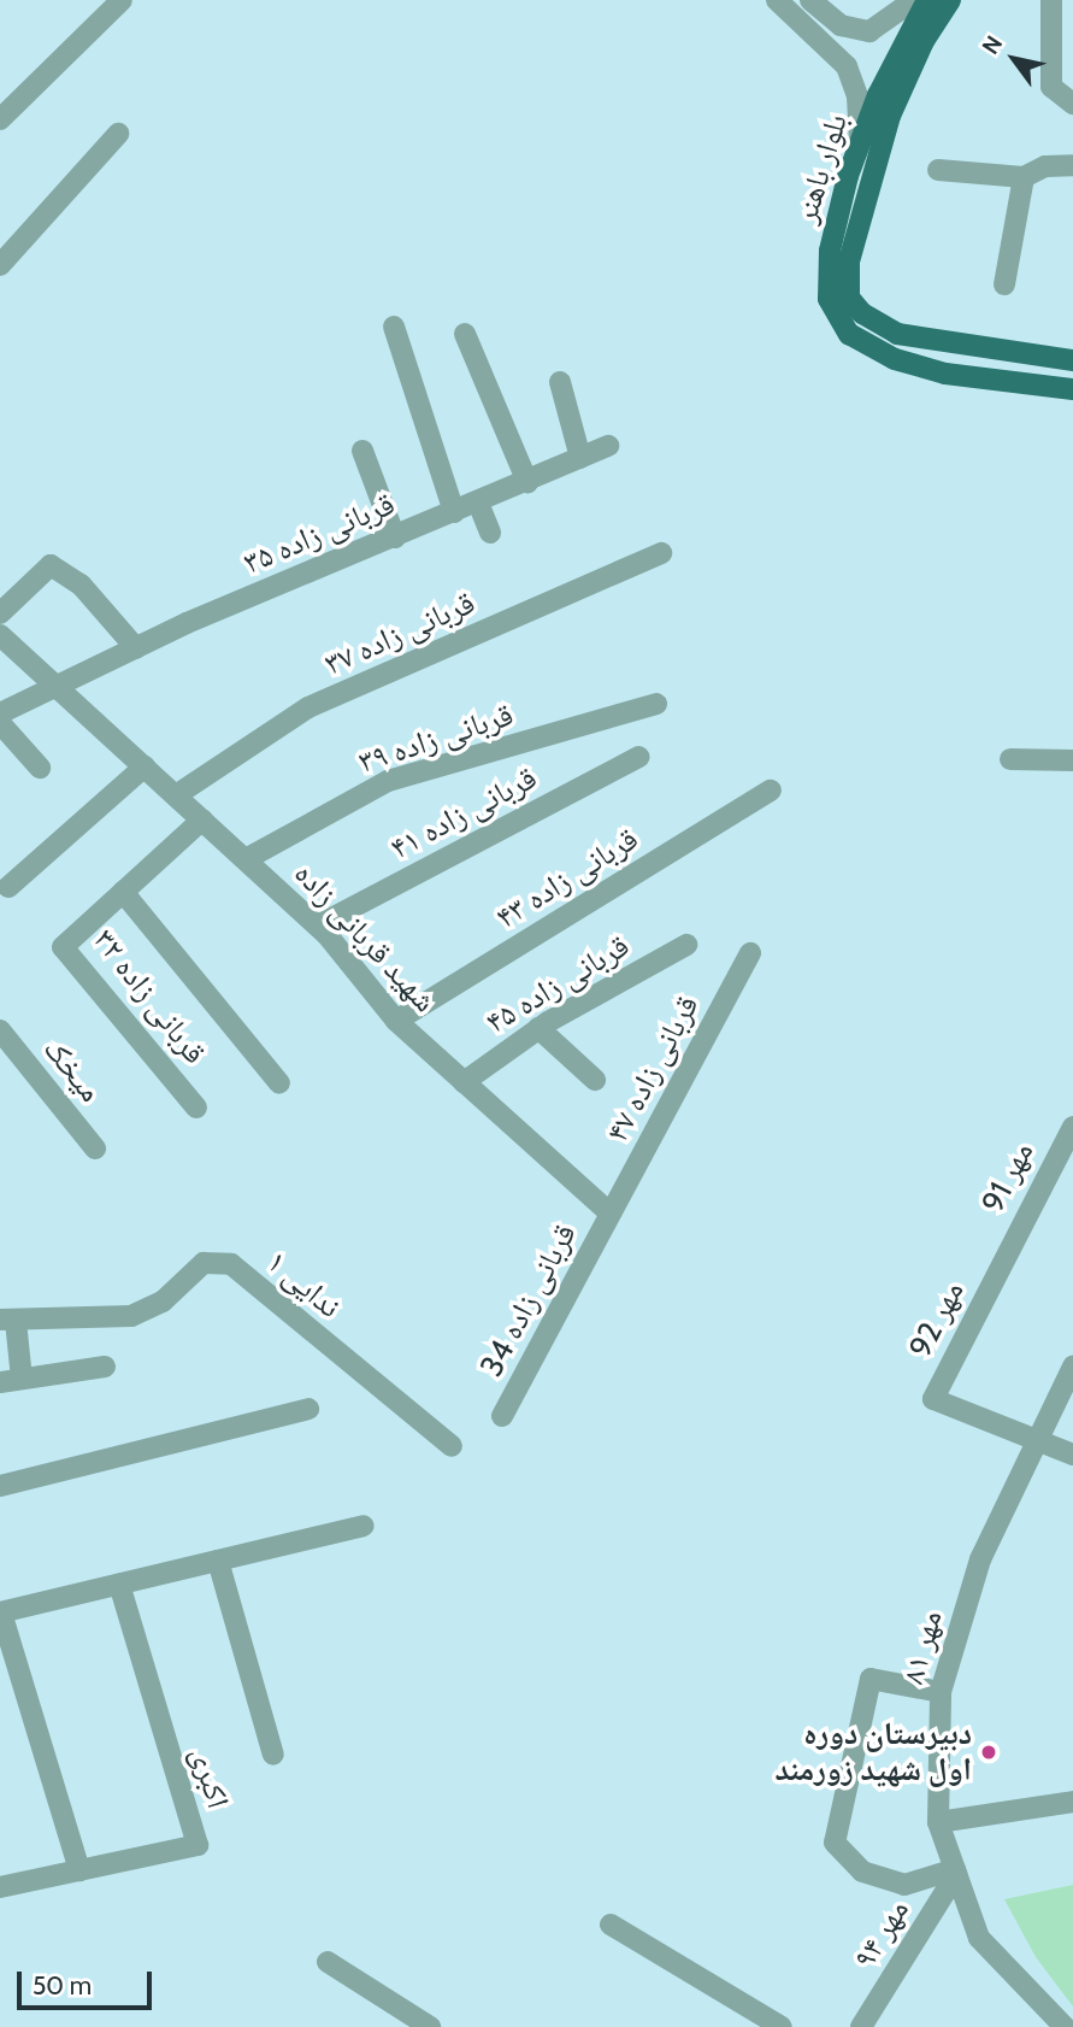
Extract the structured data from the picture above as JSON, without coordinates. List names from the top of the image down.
{
  "streets": {
    "main road": ["بلوار باهنر"],
    "street": [
      "قربانی زاده ۳۵",
      "قربانی زاده ۳۷",
      "قربانی زاده ۳۹",
      "قربانی زاده ۴۱",
      "قربانی زاده ۴۳",
      "شهید قربانی زاده",
      "قربانی زاده ۴۵",
      "قربانی زاده ۳۲",
      "قربانی زاده ۴۷",
      "میخک",
      "مهر 91",
      "ندایی ۱",
      "قربانی زاده 34",
      "مهر 92",
      "مهر ۸۱",
      "اکبری",
      "مهر ۹۴"
    ]
  },
  "crossings": [
    ["قربانی زاده ۳۵", "شهید قربانی زاده"],
    ["قربانی زاده ۳۷", "شهید قربانی زاده"],
    ["قربانی زاده ۳۹", "شهید قربانی زاده"],
    ["قربانی زاده ۴۱", "شهید قربانی زاده"],
    ["قربانی زاده ۴۳", "شهید قربانی زاده"],
    ["شهید قربانی زاده", "قربانی زاده ۴۵"],
    ["شهید قربانی زاده", "قربانی زاده ۳۲"],
    ["شهید قربانی زاده", "قربانی زاده ۴۷"],
    ["شهید قربانی زاده", "قربانی زاده 34"],
    ["قربانی زاده ۴۷", "قربانی زاده 34"],
    ["مهر 91", "مهر 92"],
    ["مهر 92", "مهر ۸۱"],
    ["مهر ۸۱", "مهر ۹۴"]
  ],
  "places": ["دبیرستان دوره اول شهید زورمند"],
  "scale_bar": "50 m",
  "north": "top left"
}
